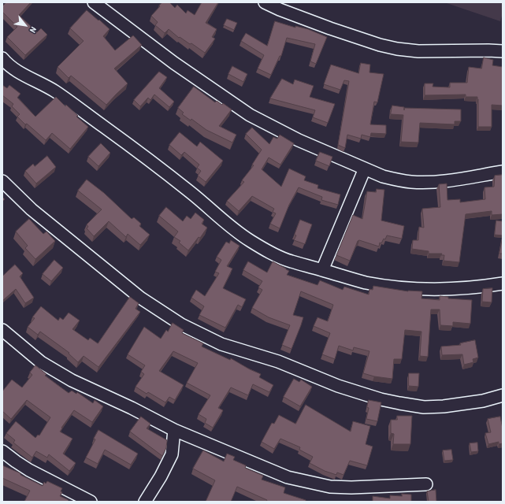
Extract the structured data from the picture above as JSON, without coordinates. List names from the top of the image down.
{
  "north": "bottom right"
}
